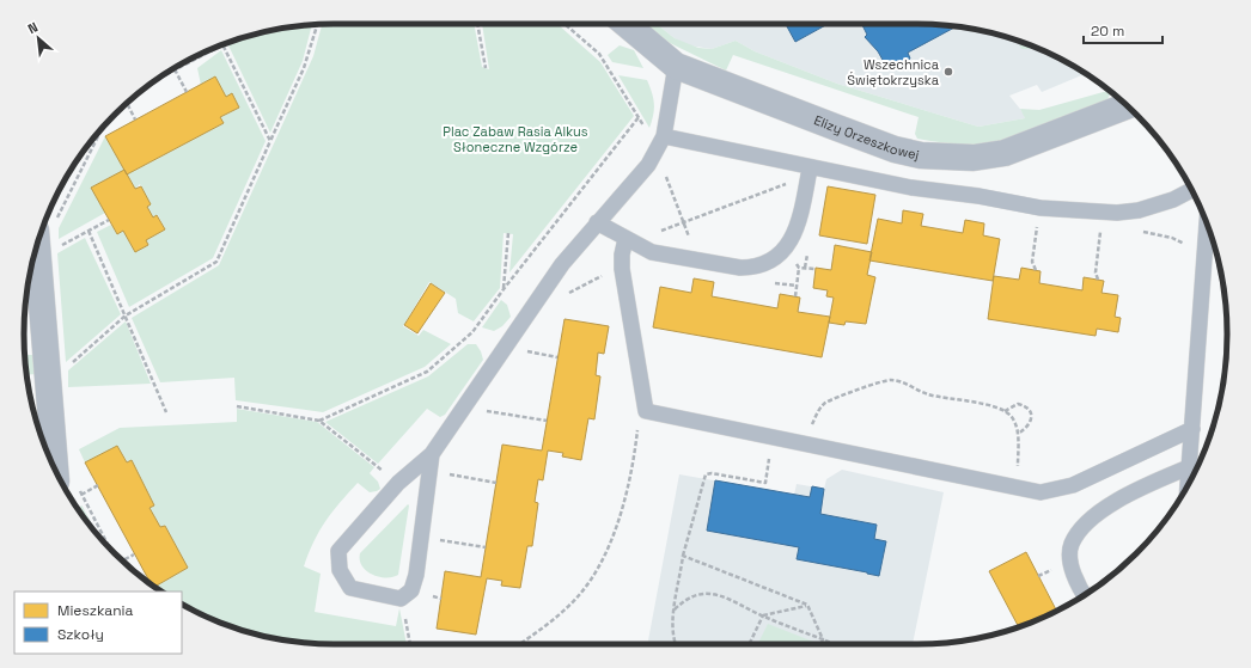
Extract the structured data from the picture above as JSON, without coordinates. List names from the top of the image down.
{
  "streets": {
    "street": ["Elizy Orzeszkowej"]
  },
  "parks": ["Plac Zabaw Rasia Alkus Słoneczne Wzgórze"],
  "places": ["Wszechnica Świętokrzyska"],
  "legend": ["Mieszkania", "Szkoły"],
  "scale_bar": "20 m",
  "north": "top left"
}
